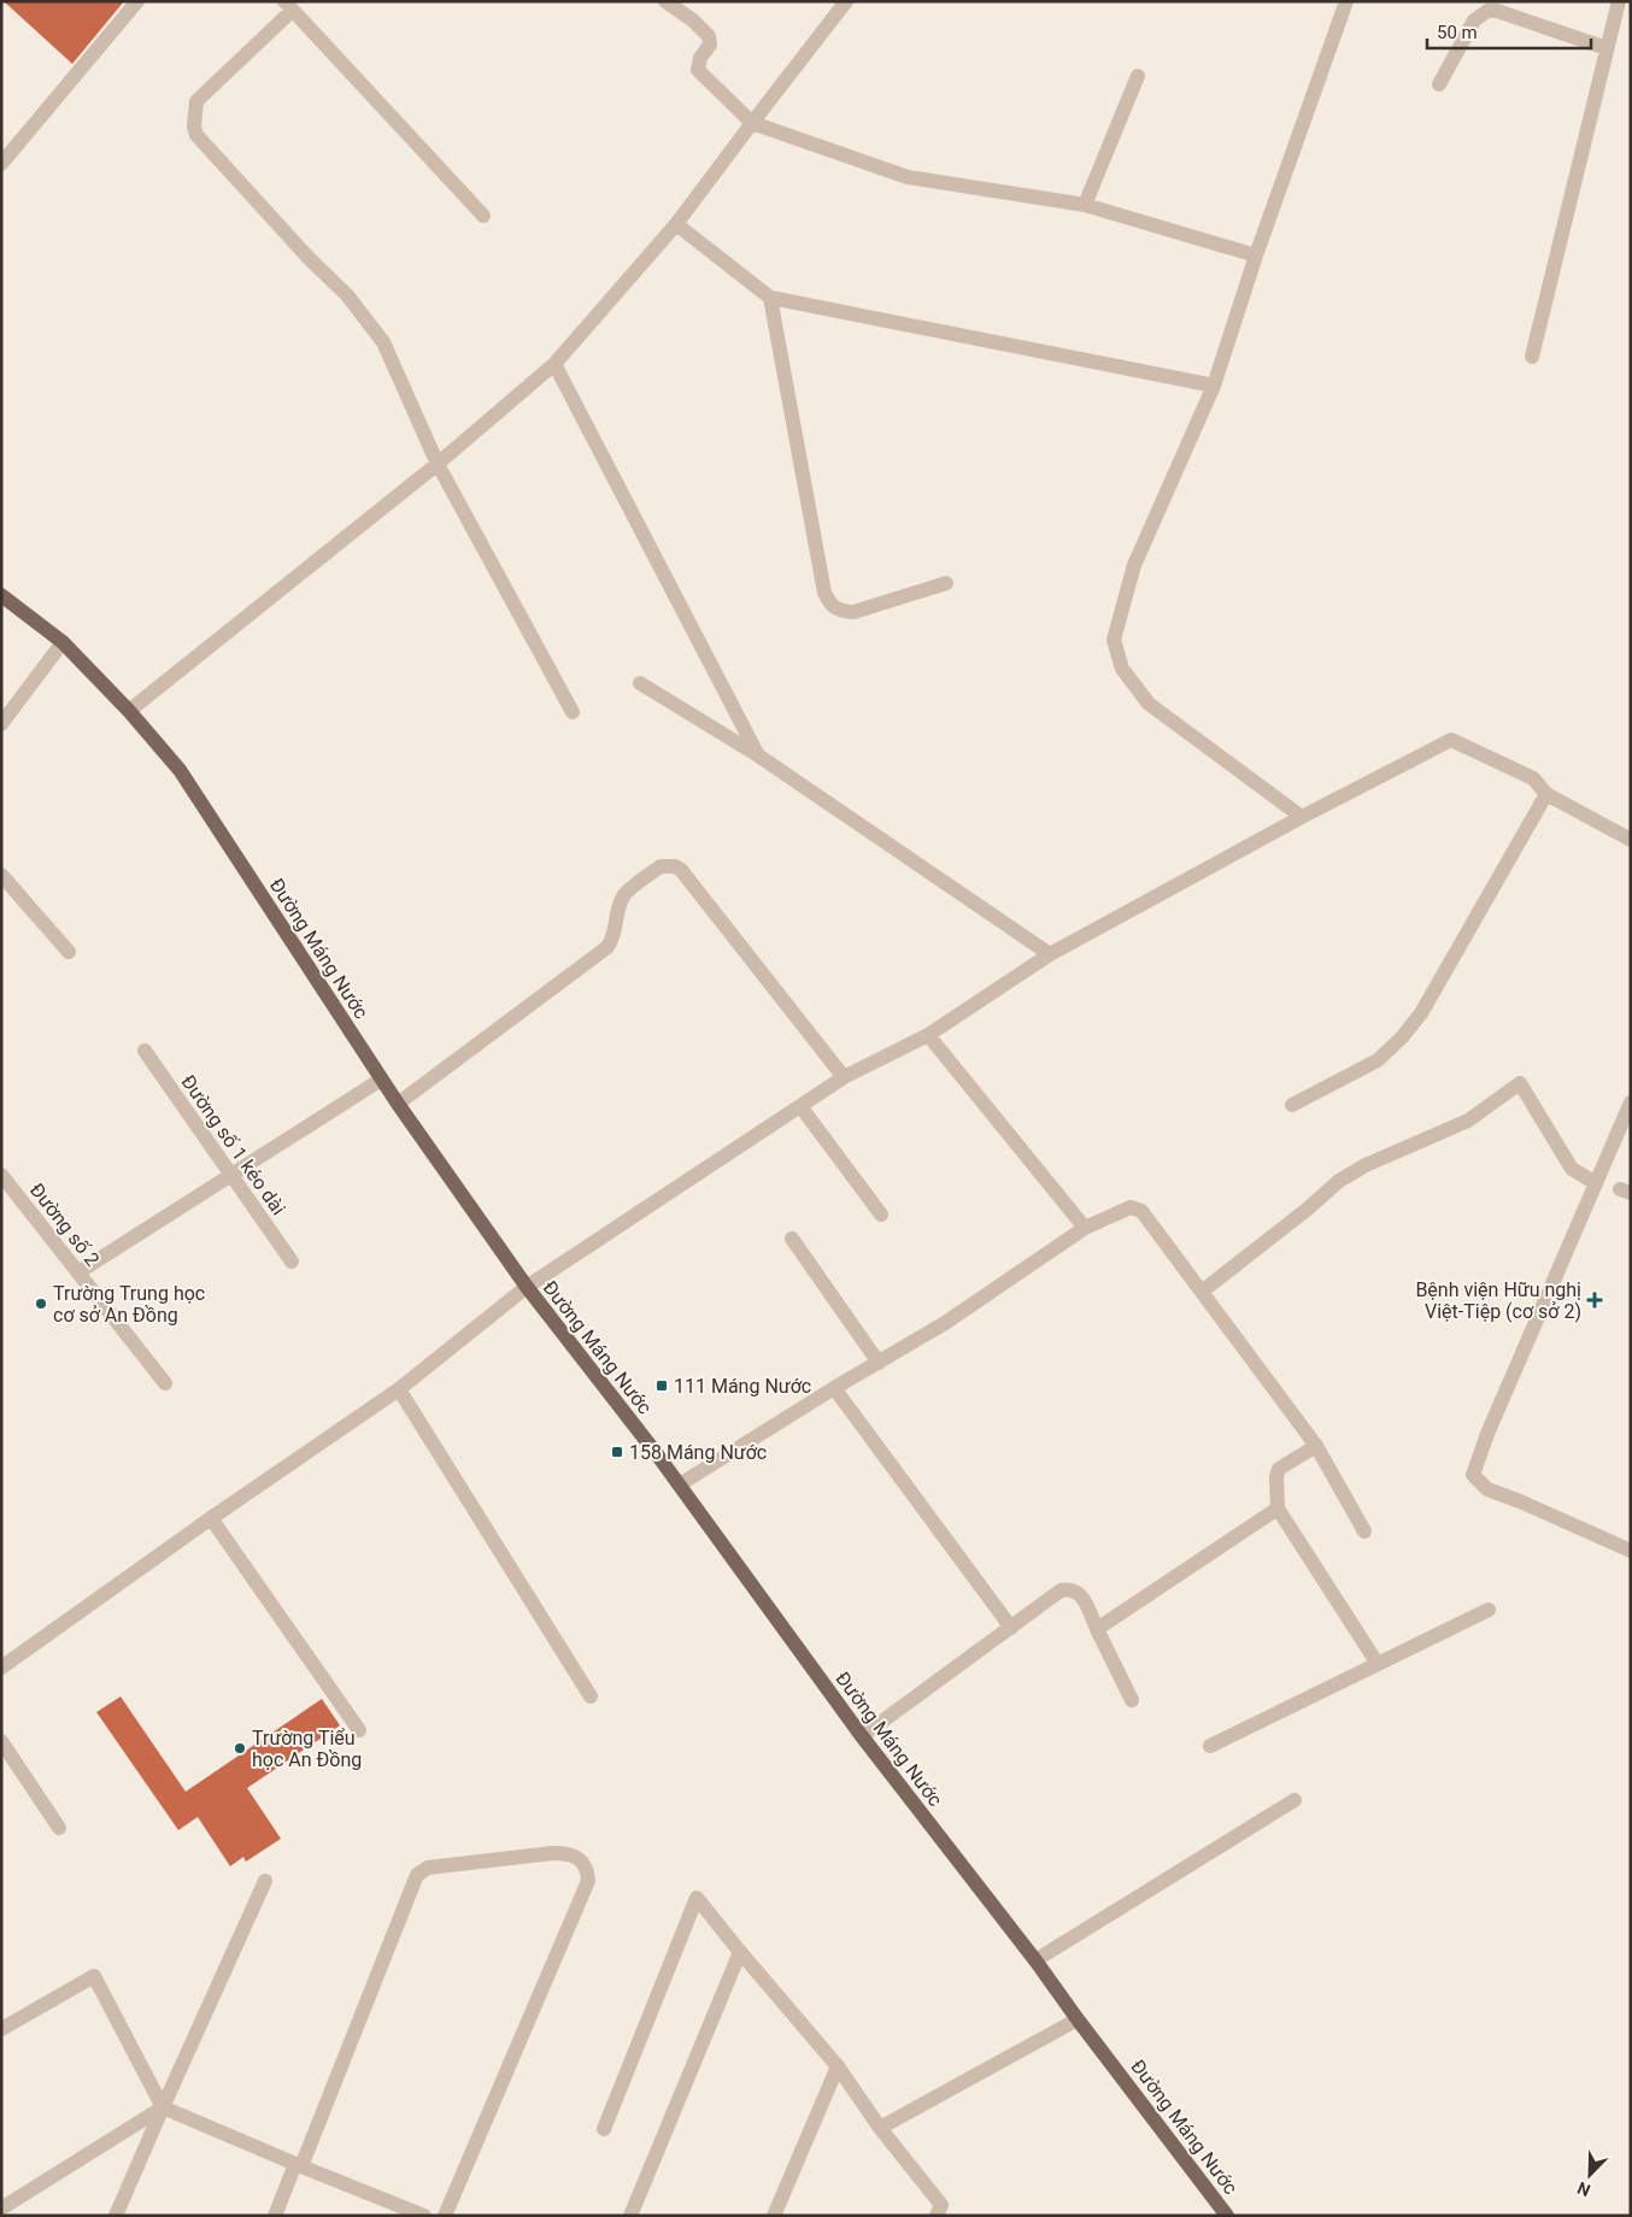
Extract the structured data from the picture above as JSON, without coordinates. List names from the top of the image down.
{
  "streets": {
    "main road": ["Đường Máng Nước"],
    "street": ["Đường số 1 kéo dài", "Đường số 2"]
  },
  "places": {
    "health": ["Bệnh viện Hữu nghị Việt-Tiệp (cơ sở 2)"],
    "other": ["Trường Trung học cơ sở An Đồng", "Trường Tiểu học An Đồng"],
    "transit": ["111 Máng Nước", "158 Máng Nước"]
  },
  "scale_bar": "50 m",
  "north": "bottom left"
}
